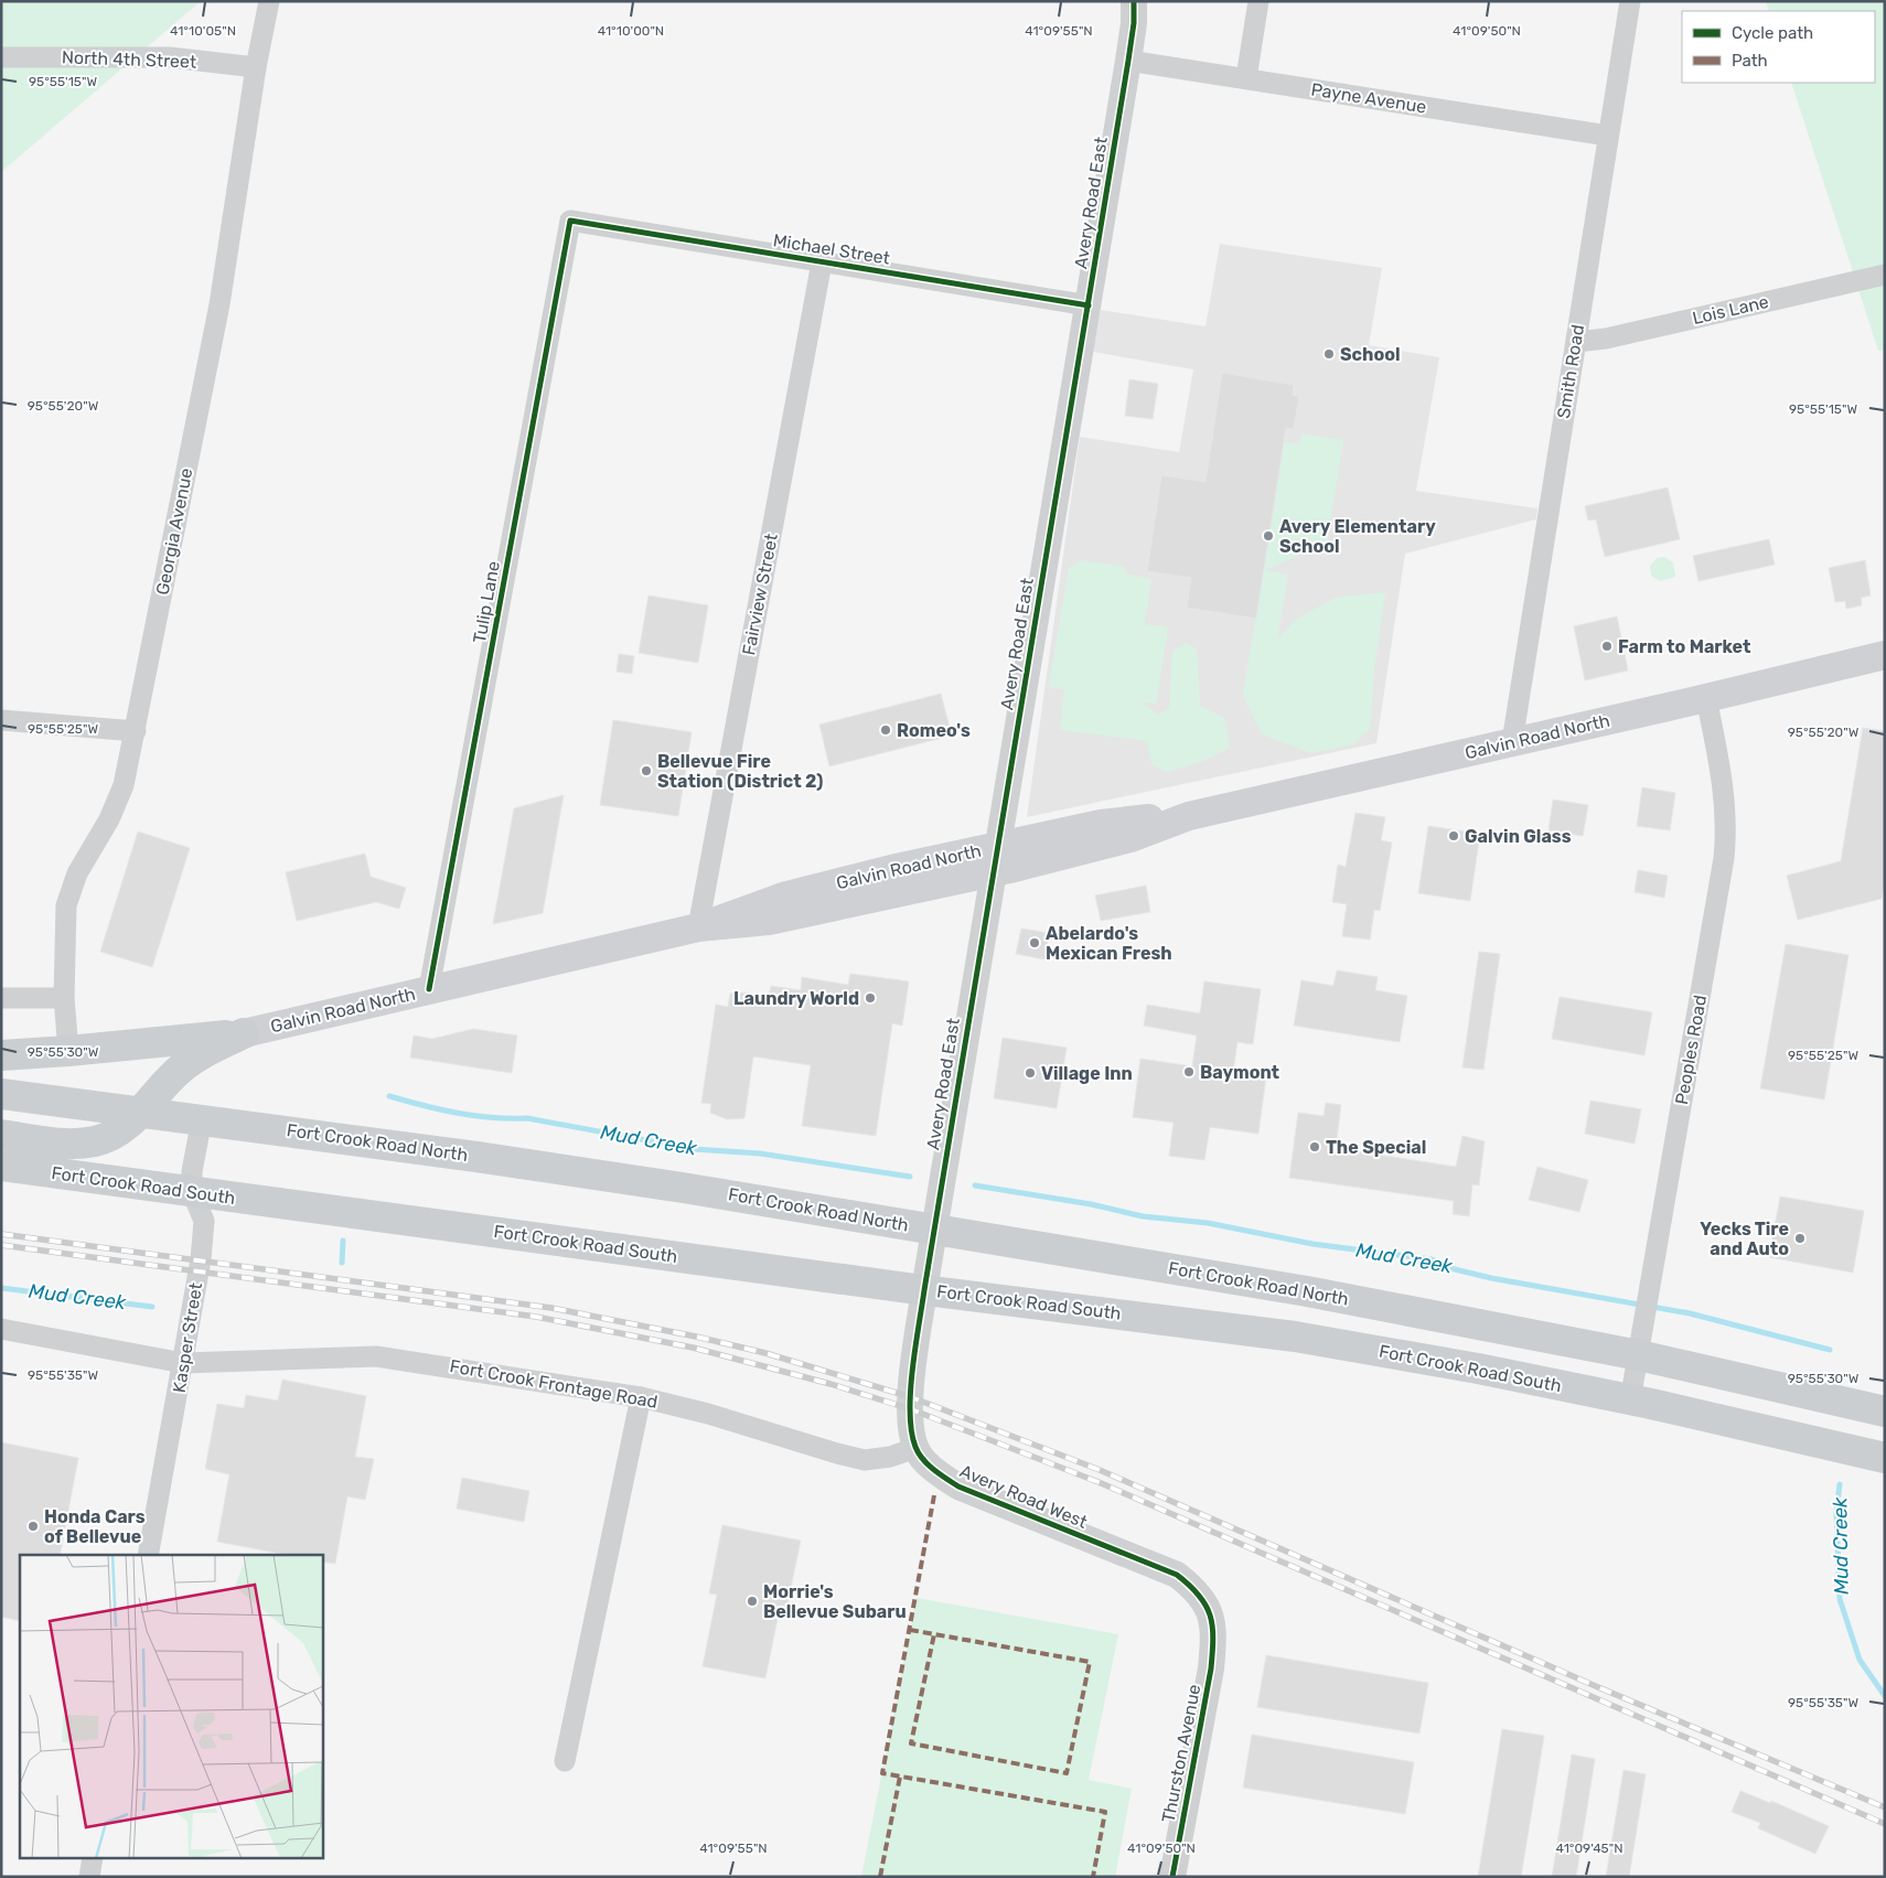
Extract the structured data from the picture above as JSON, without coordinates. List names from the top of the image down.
{
  "streets": {
    "main road": ["Galvin Road North", "Fort Crook Road North", "Fort Crook Road South"],
    "street": [
      "North 4th Street",
      "Payne Avenue",
      "Avery Road East",
      "Michael Street",
      "Lois Lane",
      "Smith Road",
      "Georgia Avenue",
      "Fairview Street",
      "Tulip Lane",
      "Peoples Road",
      "Kasper Street",
      "Fort Crook Frontage Road",
      "Avery Road West",
      "Thurston Avenue"
    ]
  },
  "crossings": [
    ["North 4th Street", "Georgia Avenue"],
    ["Payne Avenue", "Avery Road East"],
    ["Payne Avenue", "Smith Road"],
    ["Avery Road East", "Michael Street"],
    ["Avery Road East", "Galvin Road North"],
    ["Avery Road East", "Fort Crook Road North"],
    ["Avery Road East", "Fort Crook Road South"],
    ["Michael Street", "Fairview Street"],
    ["Michael Street", "Tulip Lane"],
    ["Lois Lane", "Smith Road"],
    ["Smith Road", "Galvin Road North"],
    ["Fairview Street", "Galvin Road North"],
    ["Tulip Lane", "Galvin Road North"],
    ["Galvin Road North", "Peoples Road"],
    ["Peoples Road", "Fort Crook Road North"],
    ["Peoples Road", "Fort Crook Road South"],
    ["Fort Crook Road North", "Kasper Street"],
    ["Fort Crook Road South", "Kasper Street"],
    ["Kasper Street", "Fort Crook Frontage Road"],
    ["Fort Crook Frontage Road", "Avery Road West"],
    ["Avery Road West", "Thurston Avenue"]
  ],
  "water": ["Mud Creek"],
  "places": [
    "School",
    "Avery Elementary School",
    "Farm to Market",
    "Romeo's",
    "Bellevue Fire Station (District 2)",
    "Galvin Glass",
    "Abelardo's Mexican Fresh",
    "Laundry World",
    "Baymont",
    "Village Inn",
    "The Special",
    "Yecks Tire and Auto",
    "Honda Cars of Bellevue",
    "Morrie's Bellevue Subaru"
  ],
  "legend": ["Cycle path", "Path"],
  "coordinates": [
    "41°10'00\"N",
    "41°09'55\"N",
    "41°09'50\"N",
    "41°10'05\"N",
    "95°55'15\"W",
    "95°55'20\"W",
    "95°55'25\"W",
    "95°55'30\"W",
    "95°55'35\"W",
    "41°09'45\"N"
  ]
}
